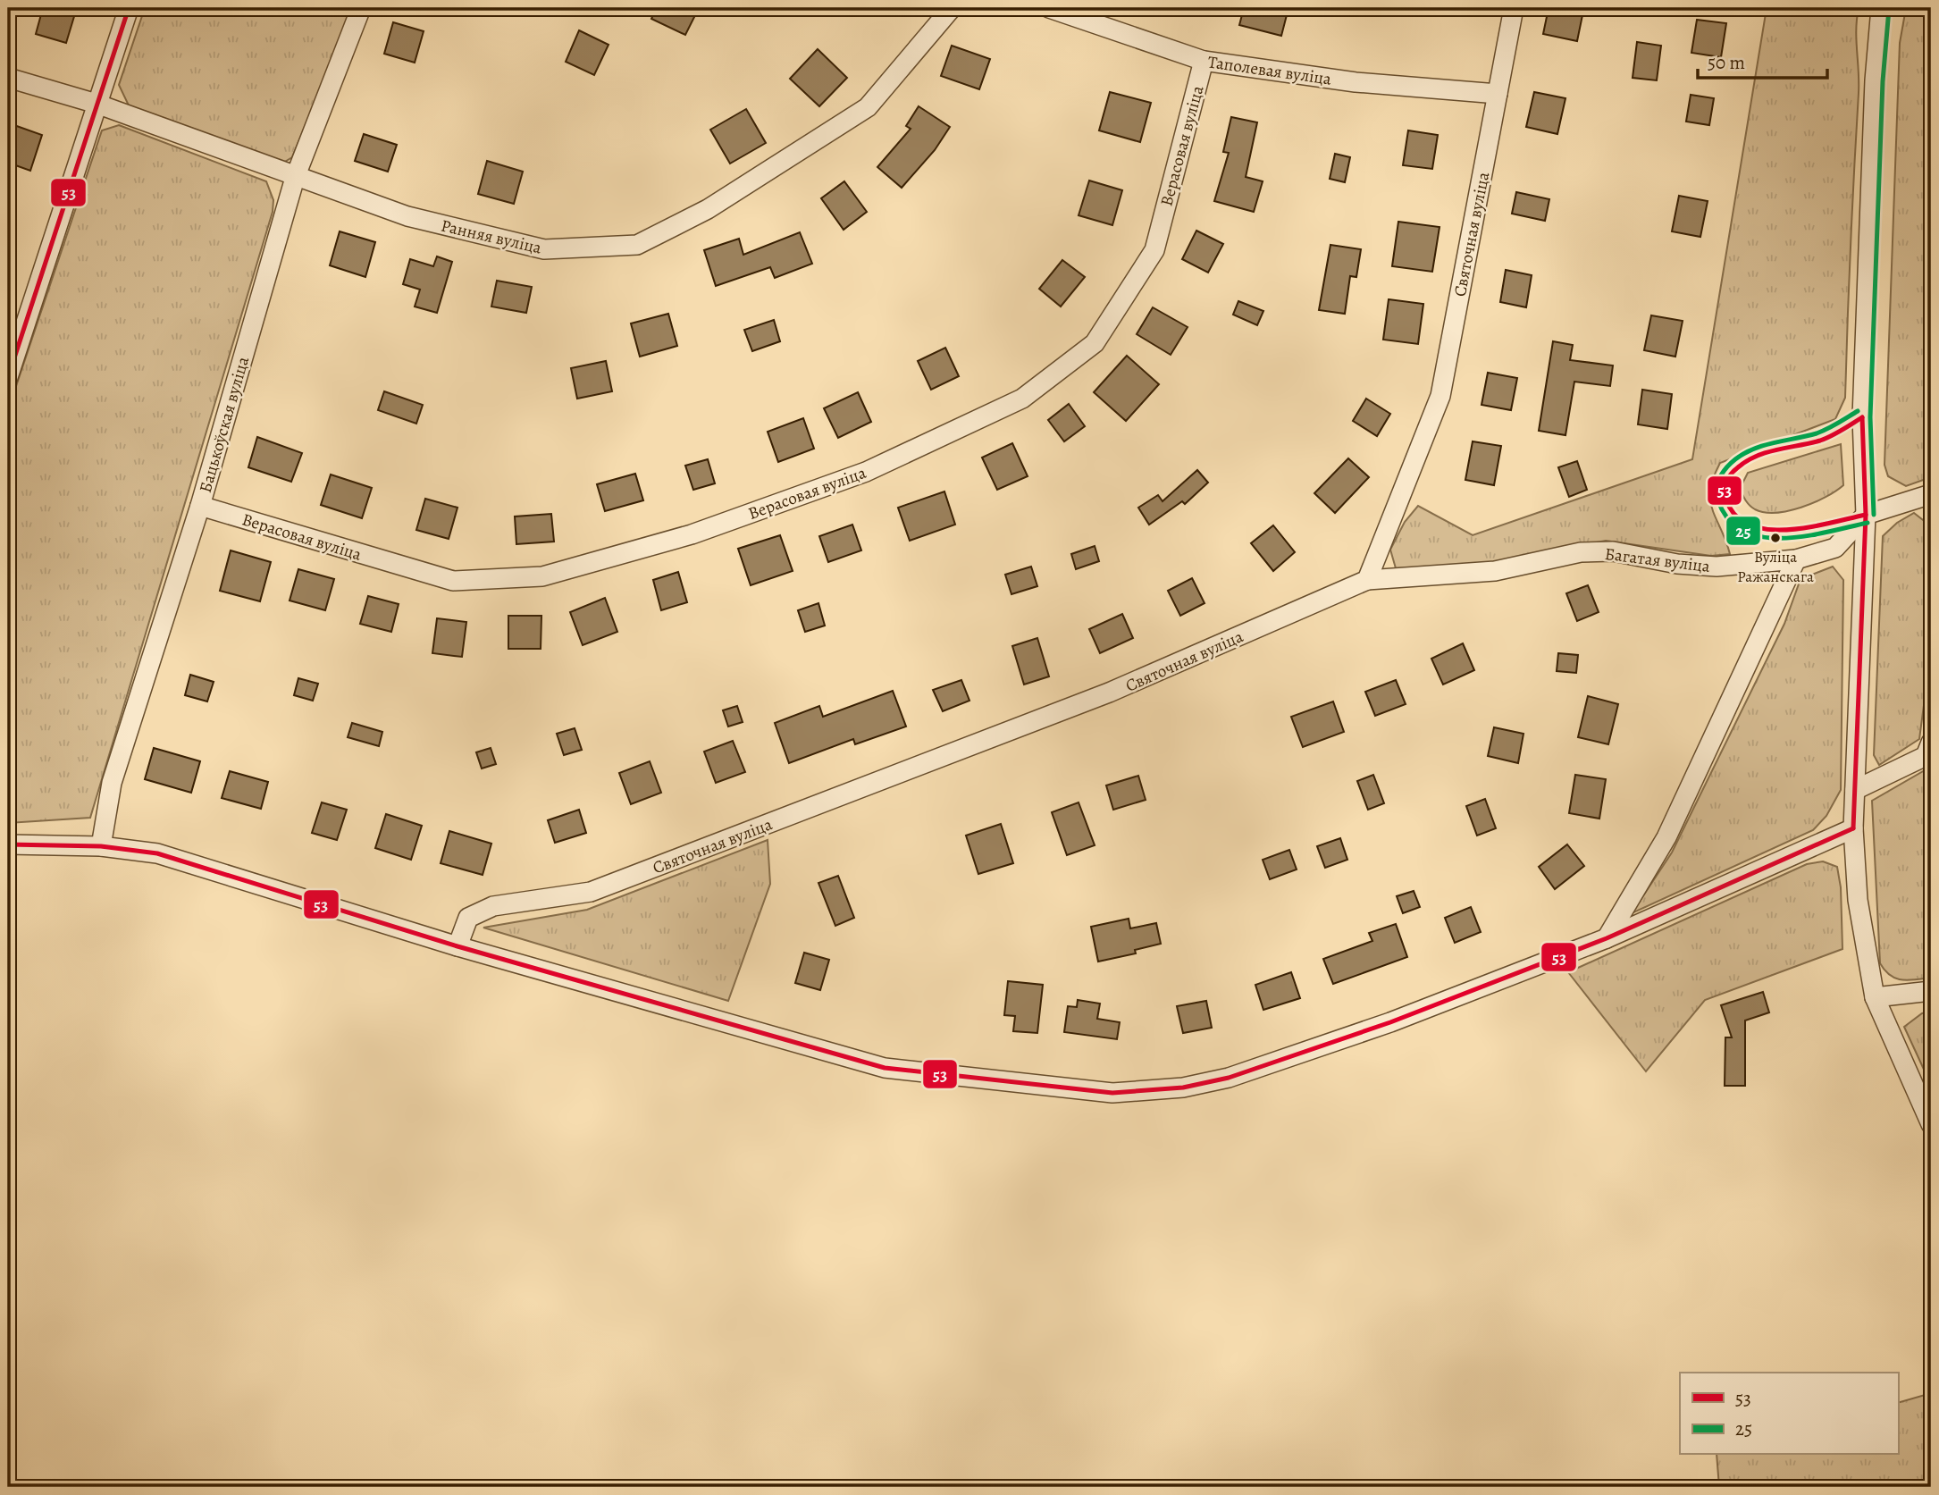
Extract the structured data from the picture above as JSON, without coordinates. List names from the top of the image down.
{
  "streets": {
    "street": [
      "Таполевая вуліца",
      "Верасовая вуліца",
      "Святочная вуліца",
      "Ранняя вуліца",
      "Бацькоўская вуліца",
      "Багатая вуліца"
    ]
  },
  "crossings": [
    ["Таполевая вуліца", "Верасовая вуліца"],
    ["Таполевая вуліца", "Святочная вуліца"],
    ["Верасовая вуліца", "Бацькоўская вуліца"],
    ["Святочная вуліца", "Багатая вуліца"],
    ["Ранняя вуліца", "Бацькоўская вуліца"]
  ],
  "places": ["Вуліца Ражанскага"],
  "lines": ["transit line 53", "transit line 25"],
  "legend": ["53", "25"],
  "scale_bar": "50 m"
}
